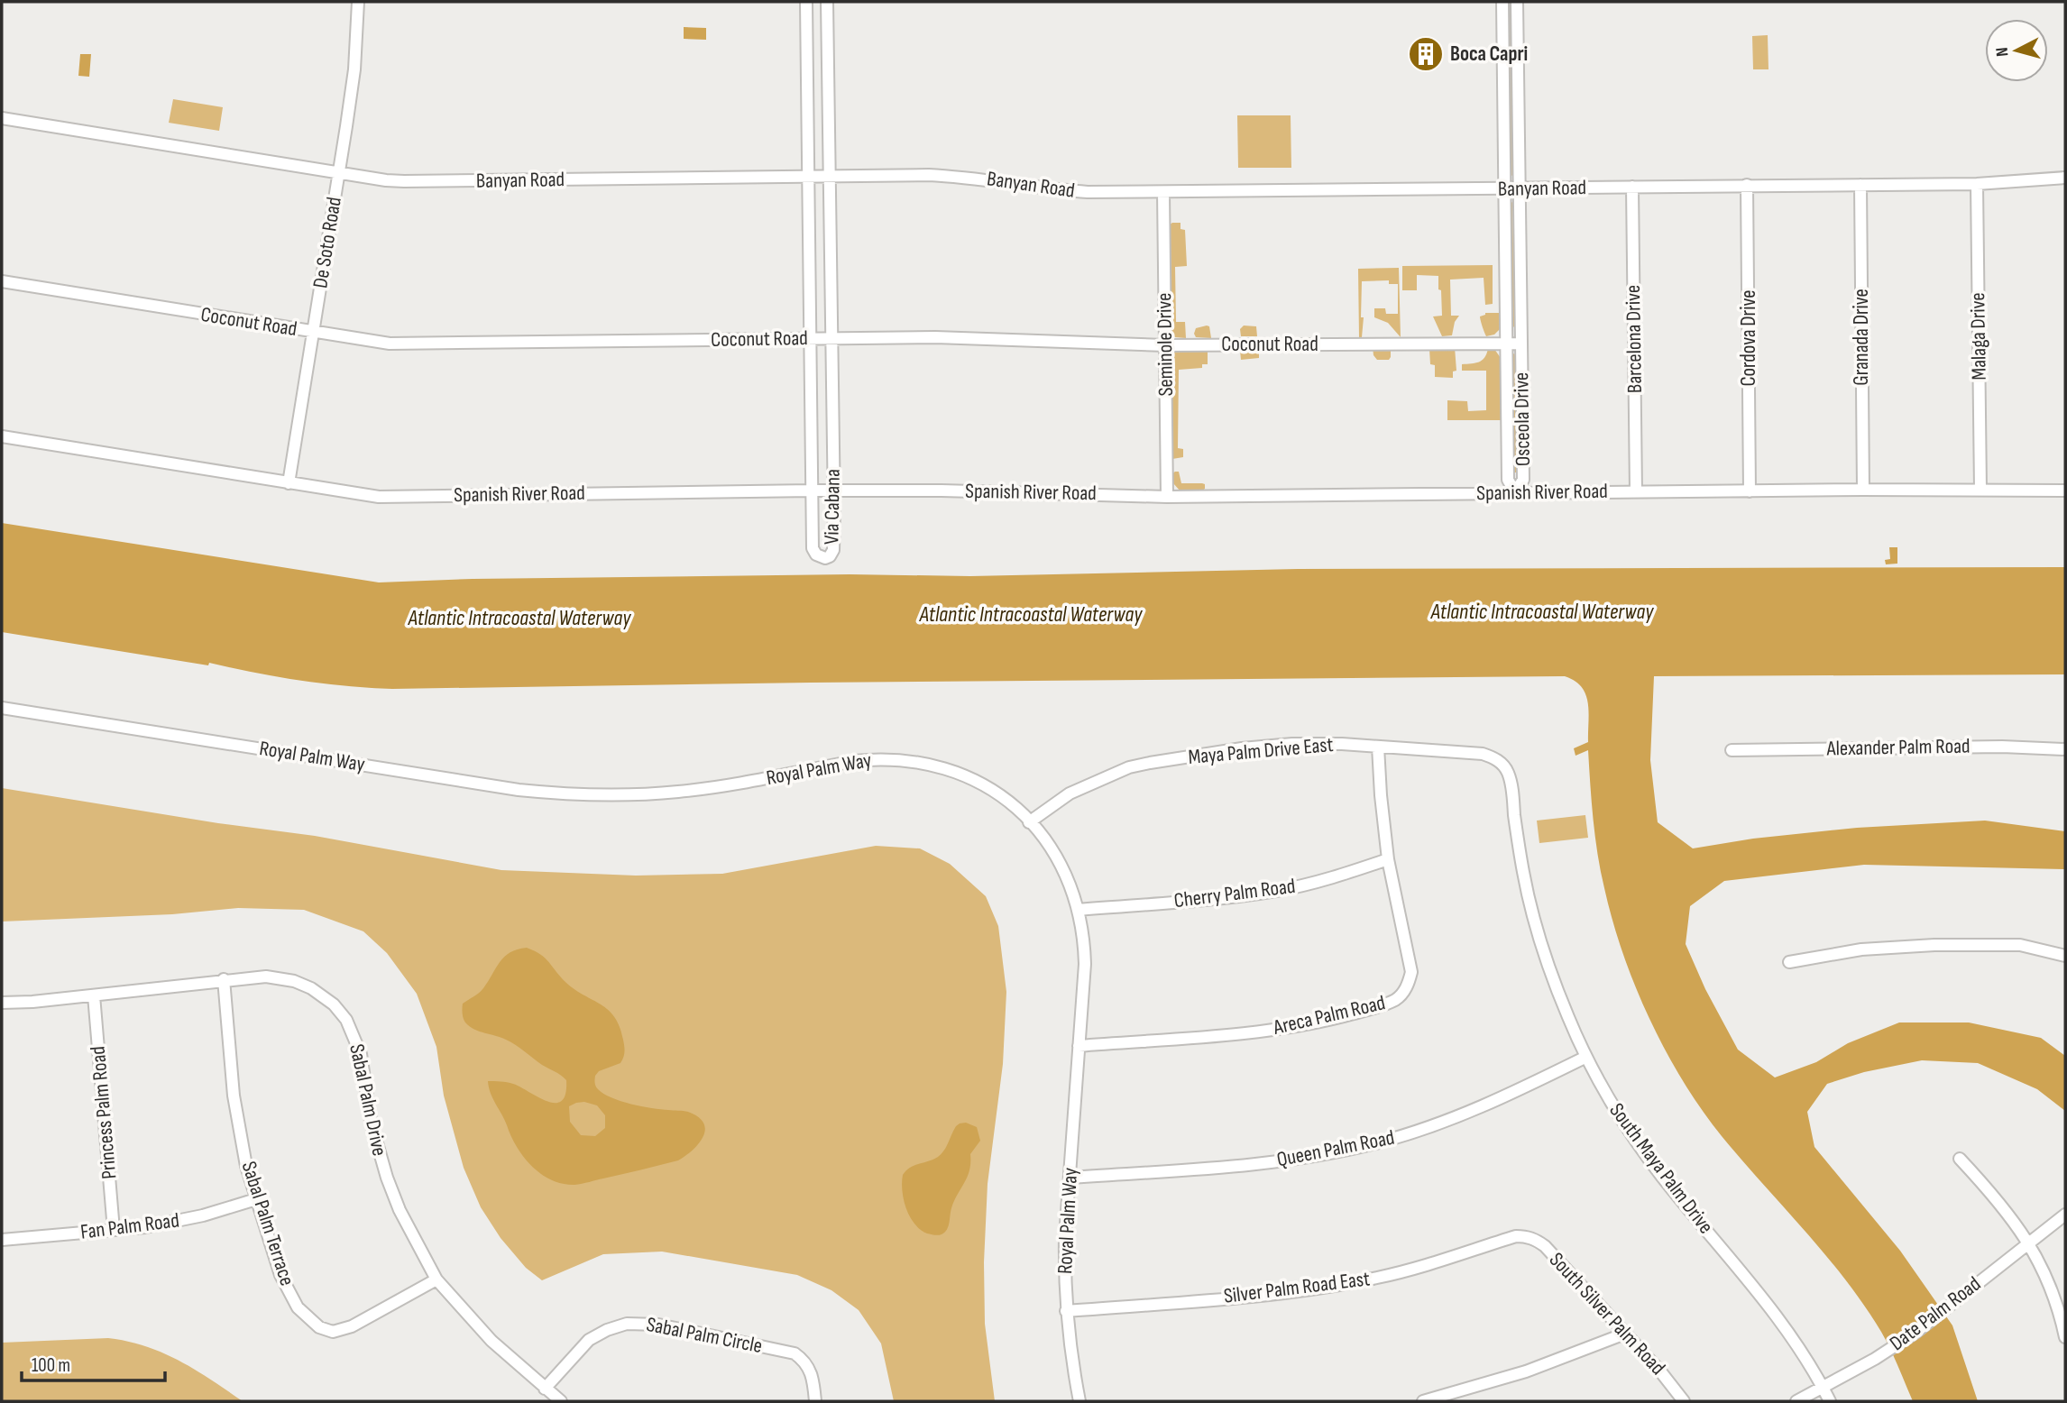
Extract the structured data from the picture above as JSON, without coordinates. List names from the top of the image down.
{
  "streets": {
    "street": [
      "Banyan Road",
      "De Soto Road",
      "Coconut Road",
      "Malaga Drive",
      "Granada Drive",
      "Cordova Drive",
      "Barcelona Drive",
      "Seminole Drive",
      "Osceola Drive",
      "Spanish River Road",
      "Via Cabana",
      "Alexander Palm Road",
      "Maya Palm Drive East",
      "Royal Palm Way",
      "Cherry Palm Road",
      "Areca Palm Road",
      "Sabal Palm Drive",
      "Princess Palm Road",
      "Queen Palm Road",
      "South Maya Palm Drive",
      "Sabal Palm Terrace",
      "Fan Palm Road",
      "Silver Palm Road East",
      "South Silver Palm Road",
      "Date Palm Road",
      "Sabal Palm Circle"
    ]
  },
  "crossings": [
    ["Banyan Road", "De Soto Road"],
    ["Banyan Road", "Malaga Drive"],
    ["Banyan Road", "Granada Drive"],
    ["Banyan Road", "Cordova Drive"],
    ["Banyan Road", "Barcelona Drive"],
    ["Banyan Road", "Seminole Drive"],
    ["Banyan Road", "Osceola Drive"],
    ["Banyan Road", "Via Cabana"],
    ["De Soto Road", "Coconut Road"],
    ["De Soto Road", "Spanish River Road"],
    ["Coconut Road", "Seminole Drive"],
    ["Coconut Road", "Osceola Drive"],
    ["Coconut Road", "Via Cabana"],
    ["Malaga Drive", "Spanish River Road"],
    ["Granada Drive", "Spanish River Road"],
    ["Cordova Drive", "Spanish River Road"],
    ["Barcelona Drive", "Spanish River Road"],
    ["Seminole Drive", "Spanish River Road"],
    ["Osceola Drive", "Spanish River Road"],
    ["Spanish River Road", "Via Cabana"],
    ["Maya Palm Drive East", "Royal Palm Way"],
    ["Maya Palm Drive East", "Areca Palm Road"],
    ["Maya Palm Drive East", "South Maya Palm Drive"],
    ["Royal Palm Way", "Cherry Palm Road"],
    ["Royal Palm Way", "Areca Palm Road"],
    ["Royal Palm Way", "Queen Palm Road"],
    ["Royal Palm Way", "Silver Palm Road East"],
    ["Cherry Palm Road", "Areca Palm Road"],
    ["Sabal Palm Drive", "Princess Palm Road"],
    ["Sabal Palm Drive", "Sabal Palm Terrace"],
    ["Sabal Palm Drive", "Sabal Palm Circle"],
    ["Princess Palm Road", "Fan Palm Road"],
    ["Queen Palm Road", "South Maya Palm Drive"],
    ["South Maya Palm Drive", "Date Palm Road"],
    ["Sabal Palm Terrace", "Fan Palm Road"],
    ["Silver Palm Road East", "South Silver Palm Road"]
  ],
  "water": ["Atlantic Intracoastal Waterway"],
  "places": {
    "building": ["Boca Capri"]
  },
  "scale_bar": "100 m",
  "north": "left"
}
